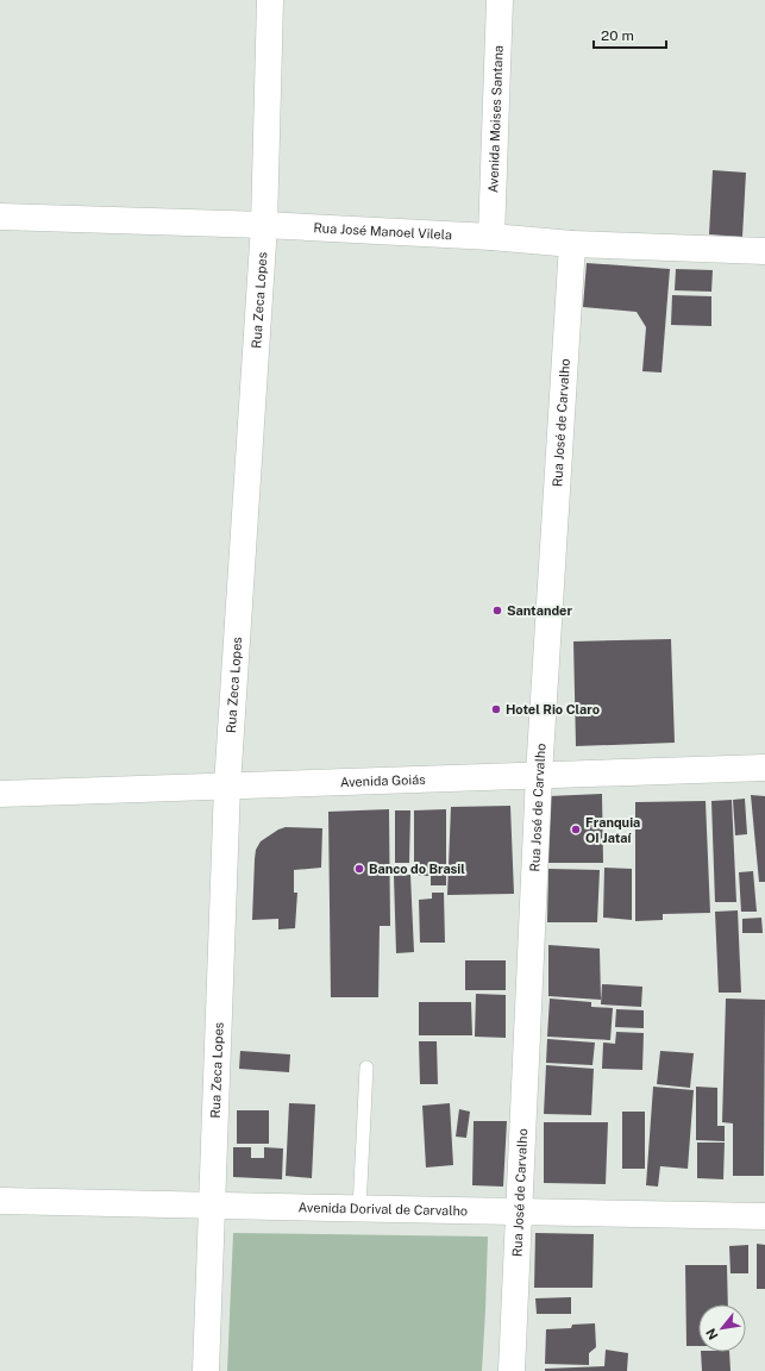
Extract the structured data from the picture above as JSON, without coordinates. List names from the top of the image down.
{
  "streets": {
    "street": [
      "Avenida Moises Santana",
      "Rua José Manoel Vilela",
      "Rua Zeca Lopes",
      "Rua José de Carvalho",
      "Avenida Goiás",
      "Avenida Dorival de Carvalho"
    ]
  },
  "crossings": [
    ["Avenida Moises Santana", "Rua José Manoel Vilela"],
    ["Rua José Manoel Vilela", "Rua Zeca Lopes"],
    ["Rua José Manoel Vilela", "Rua José de Carvalho"],
    ["Rua Zeca Lopes", "Avenida Goiás"],
    ["Rua Zeca Lopes", "Avenida Dorival de Carvalho"],
    ["Rua José de Carvalho", "Avenida Goiás"],
    ["Rua José de Carvalho", "Avenida Dorival de Carvalho"]
  ],
  "places": [
    "Santander",
    "Hotel Rio Claro",
    "Franquia OI Jataí",
    "Banco do Brasil"
  ],
  "scale_bar": "20 m",
  "north": "bottom left"
}
